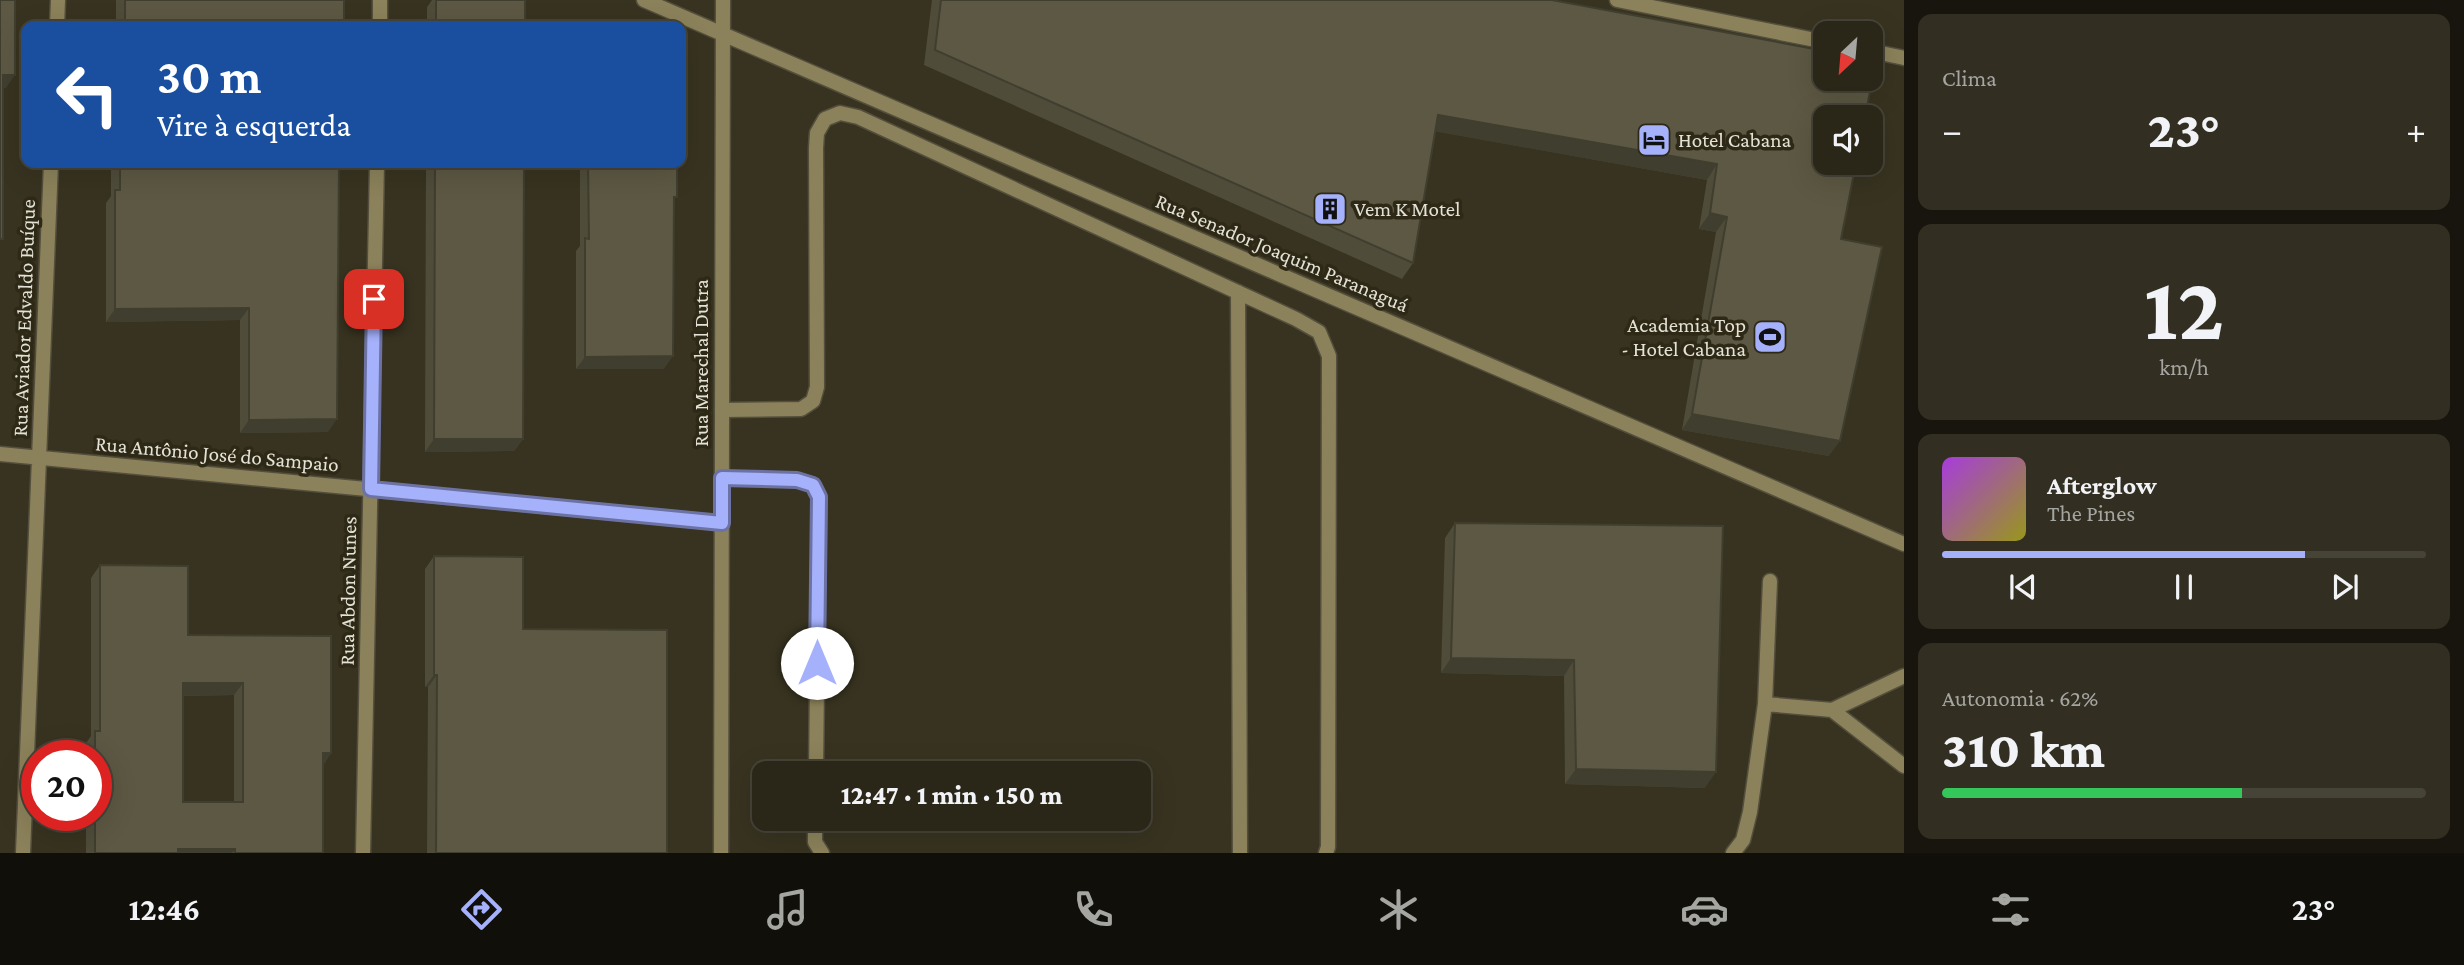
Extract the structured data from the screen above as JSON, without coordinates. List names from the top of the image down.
{
  "streets": {
    "street": [
      "Rua Senador Joaquim Paranaguá",
      "Rua Aviador Edvaldo Buíque",
      "Rua Marechal Dutra",
      "Rua Antônio José do Sampaio",
      "Rua Abdon Nunes"
    ]
  },
  "crossings": [
    ["Rua Senador Joaquim Paranaguá", "Rua Marechal Dutra"],
    ["Rua Aviador Edvaldo Buíque", "Rua Antônio José do Sampaio"],
    ["Rua Marechal Dutra", "Rua Antônio José do Sampaio"],
    ["Rua Antônio José do Sampaio", "Rua Abdon Nunes"]
  ],
  "places": {
    "hotel": ["Hotel Cabana"],
    "building": ["Vem K Motel"],
    "sports": ["Academia Top - Hotel Cabana"]
  },
  "north": "bottom left",
  "page": {
    "tile": [
      "Clima",
      ["12", "km/h"],
      ["Autonomia · 62%", "310 km"]
    ],
    "turn": ["30 m", "Vire à esquerda"],
    "heat": ["−", "23°", "+"],
    "song": ["Afterglow", "The Pines"],
    "limit": "20",
    "trip": "12:47 · 1 min · 150 m",
    "tabs": ["12:46", "23°"]
  }
}
